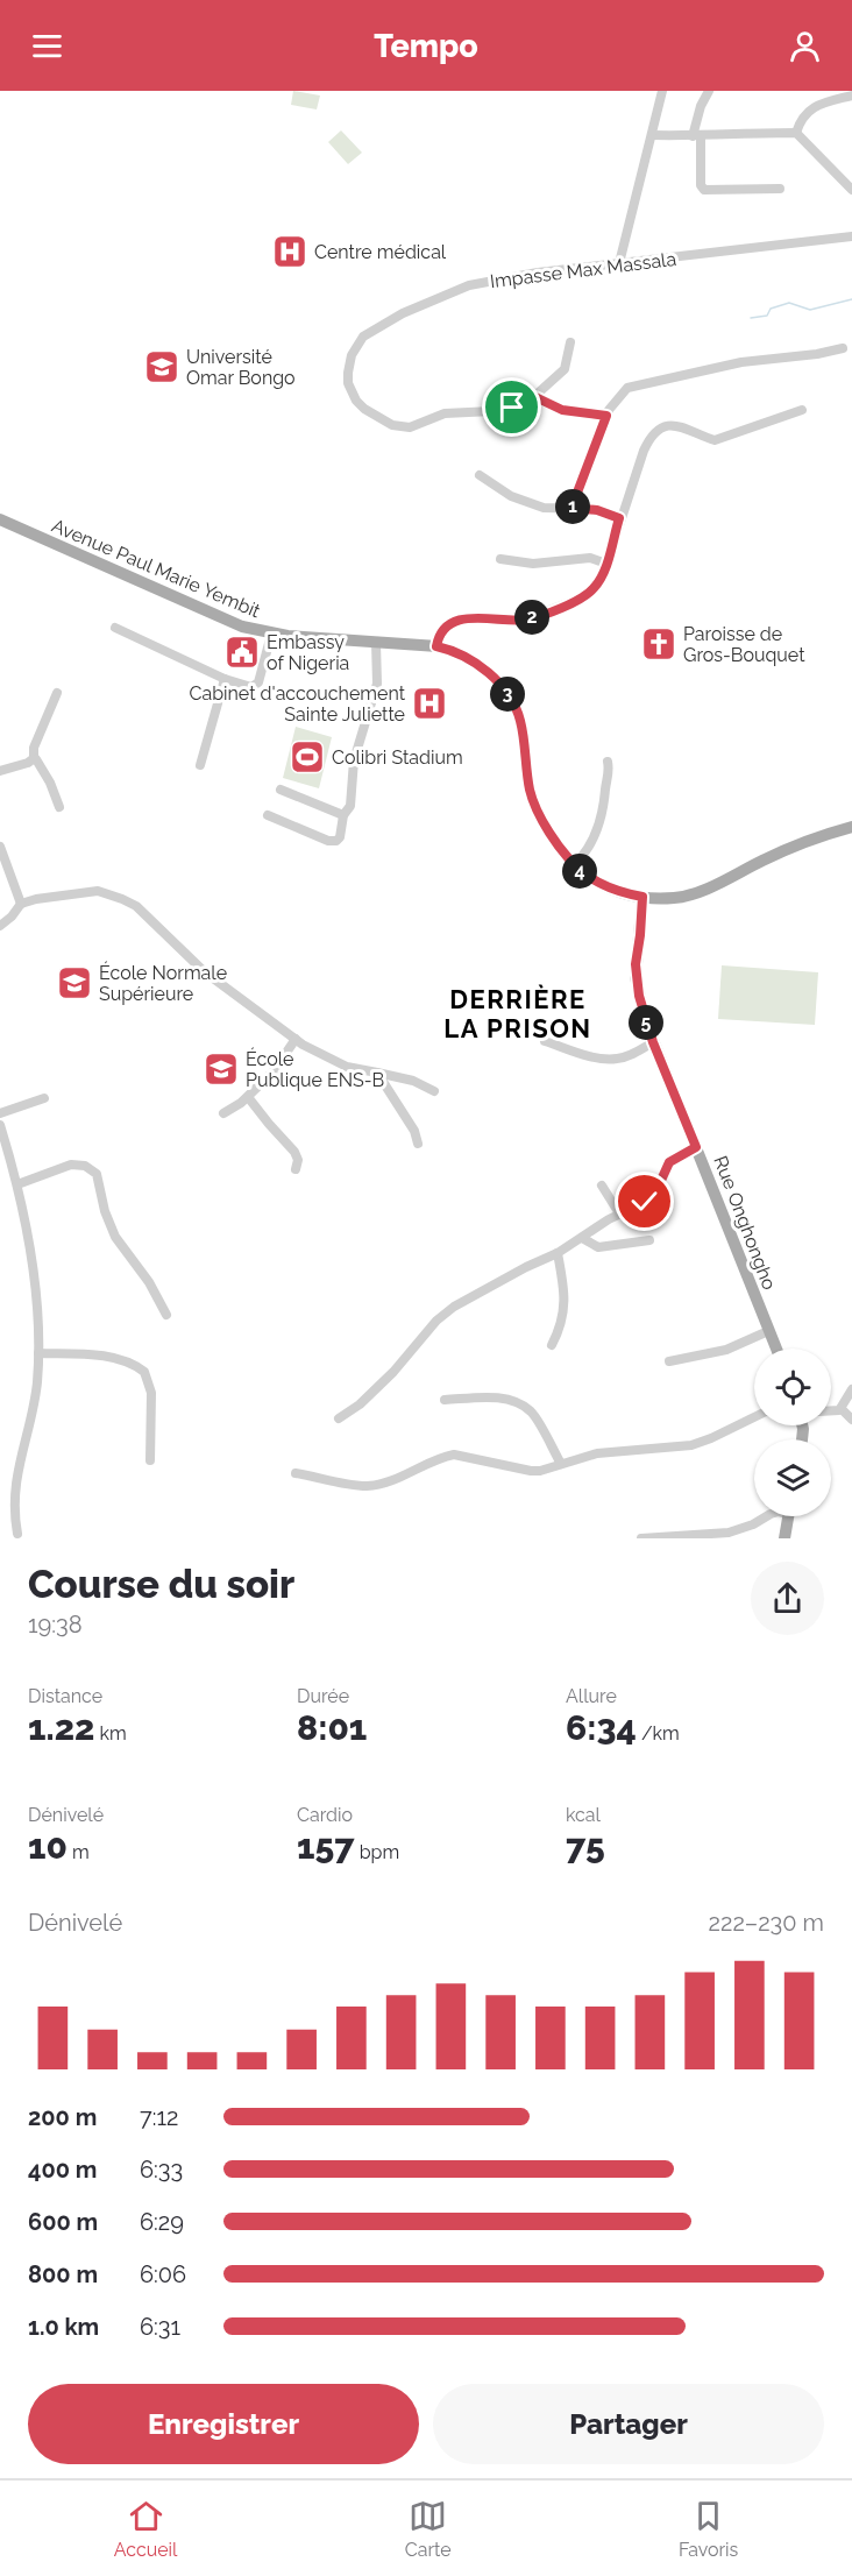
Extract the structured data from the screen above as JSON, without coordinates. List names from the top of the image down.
{
  "streets": {
    "main road": ["Avenue Paul Marie Yembit", "Rue Onghongho"],
    "street": ["Impasse Max Massala"]
  },
  "crossings": [
    ["Avenue Paul Marie Yembit", "Rue Onghongho"]
  ],
  "districts": ["DERRIÈRE LA PRISON"],
  "places": {
    "hospital": ["Centre médical", "Cabinet d'accouchement Sainte Juliette"],
    "school or university": ["Université Omar Bongo", "École Normale Supérieure", "École Publique ENS-B"],
    "church": ["Paroisse de Gros-Bouquet"],
    "public building": ["Embassy of Nigeria"],
    "sports": ["Colibri Stadium"]
  },
  "page": {
    "header": "Tempo",
    "pins": [
      "1",
      "2",
      "3",
      "4",
      "5"
    ],
    "heading": ["Course du soir", "19:38"],
    "stats": [
      ["Distance", "1.22 km"],
      ["Durée", "8:01"],
      ["Allure", "6:34 /km"],
      ["Dénivelé", "10 m"],
      ["Cardio", "157 bpm"],
      ["kcal", "75"]
    ],
    "chart": ["Dénivelé", "222–230 m"],
    "list": [
      {
        "name": "200 m",
        "note": "7:12"
      },
      {
        "name": "400 m",
        "note": "6:33"
      },
      {
        "name": "600 m",
        "note": "6:29"
      },
      {
        "name": "800 m",
        "note": "6:06"
      },
      {
        "name": "1.0 km",
        "note": "6:31"
      }
    ],
    "buttons": ["Enregistrer", "Partager"],
    "tabs": ["Accueil", "Carte", "Favoris"]
  }
}
